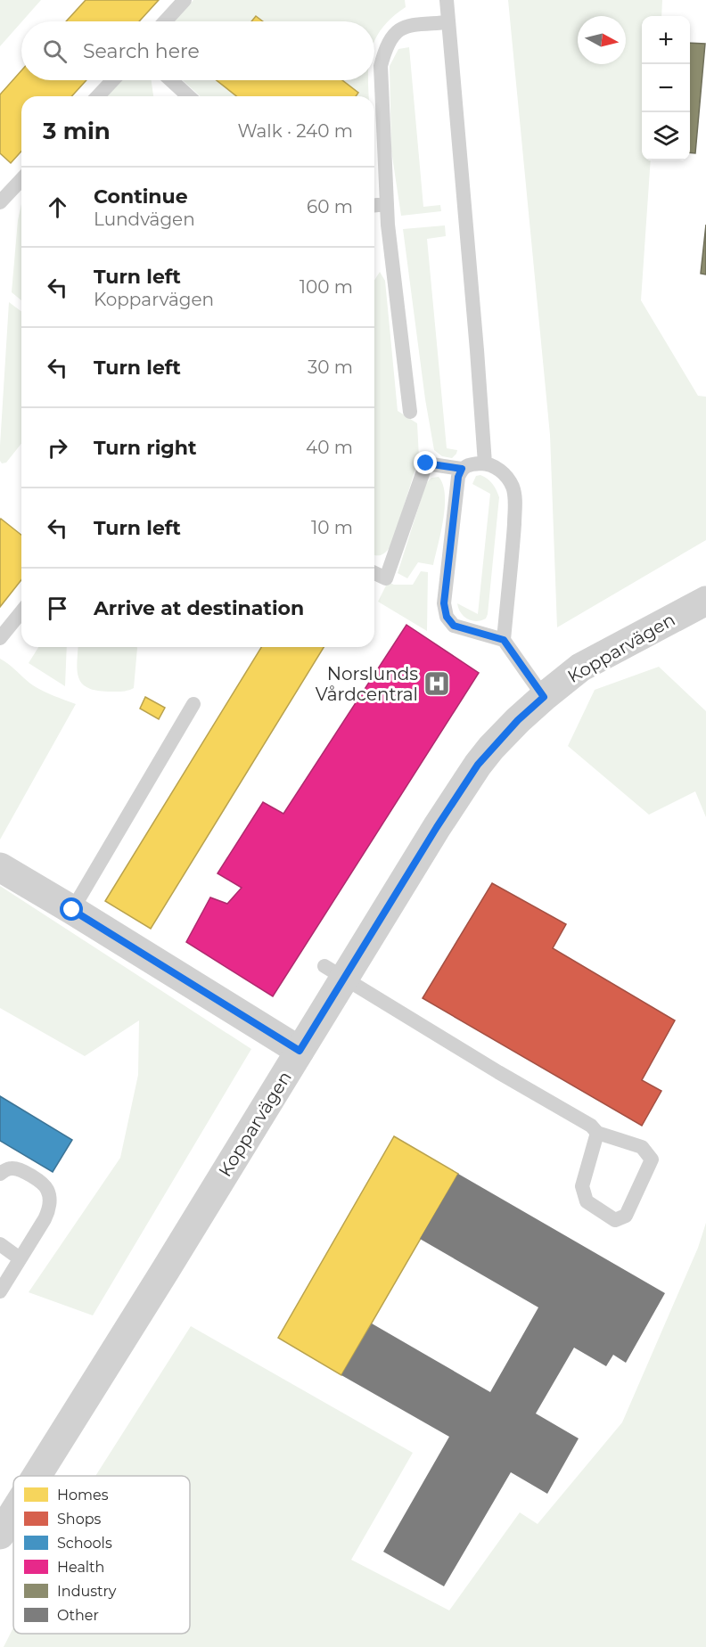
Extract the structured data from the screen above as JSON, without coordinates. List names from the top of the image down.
{
  "streets": {
    "street": ["Kopparvägen"]
  },
  "places": {
    "hospital": ["Norslunds Vårdcentral"]
  },
  "legend": [
    "Homes",
    "Shops",
    "Schools",
    "Health",
    "Industry",
    "Other"
  ],
  "north": "right",
  "page": {
    "map_buttons": ["+", "−"],
    "search": "Search here",
    "heading": ["3 min", "Walk · 240 m"],
    "list": [
      ["Continue", "Lundvägen", "60 m"],
      ["Turn left", "Kopparvägen", "100 m"],
      ["Turn left", "30 m"],
      ["Turn right", "40 m"],
      ["Turn left", "10 m"],
      "Arrive at destination"
    ]
  }
}
